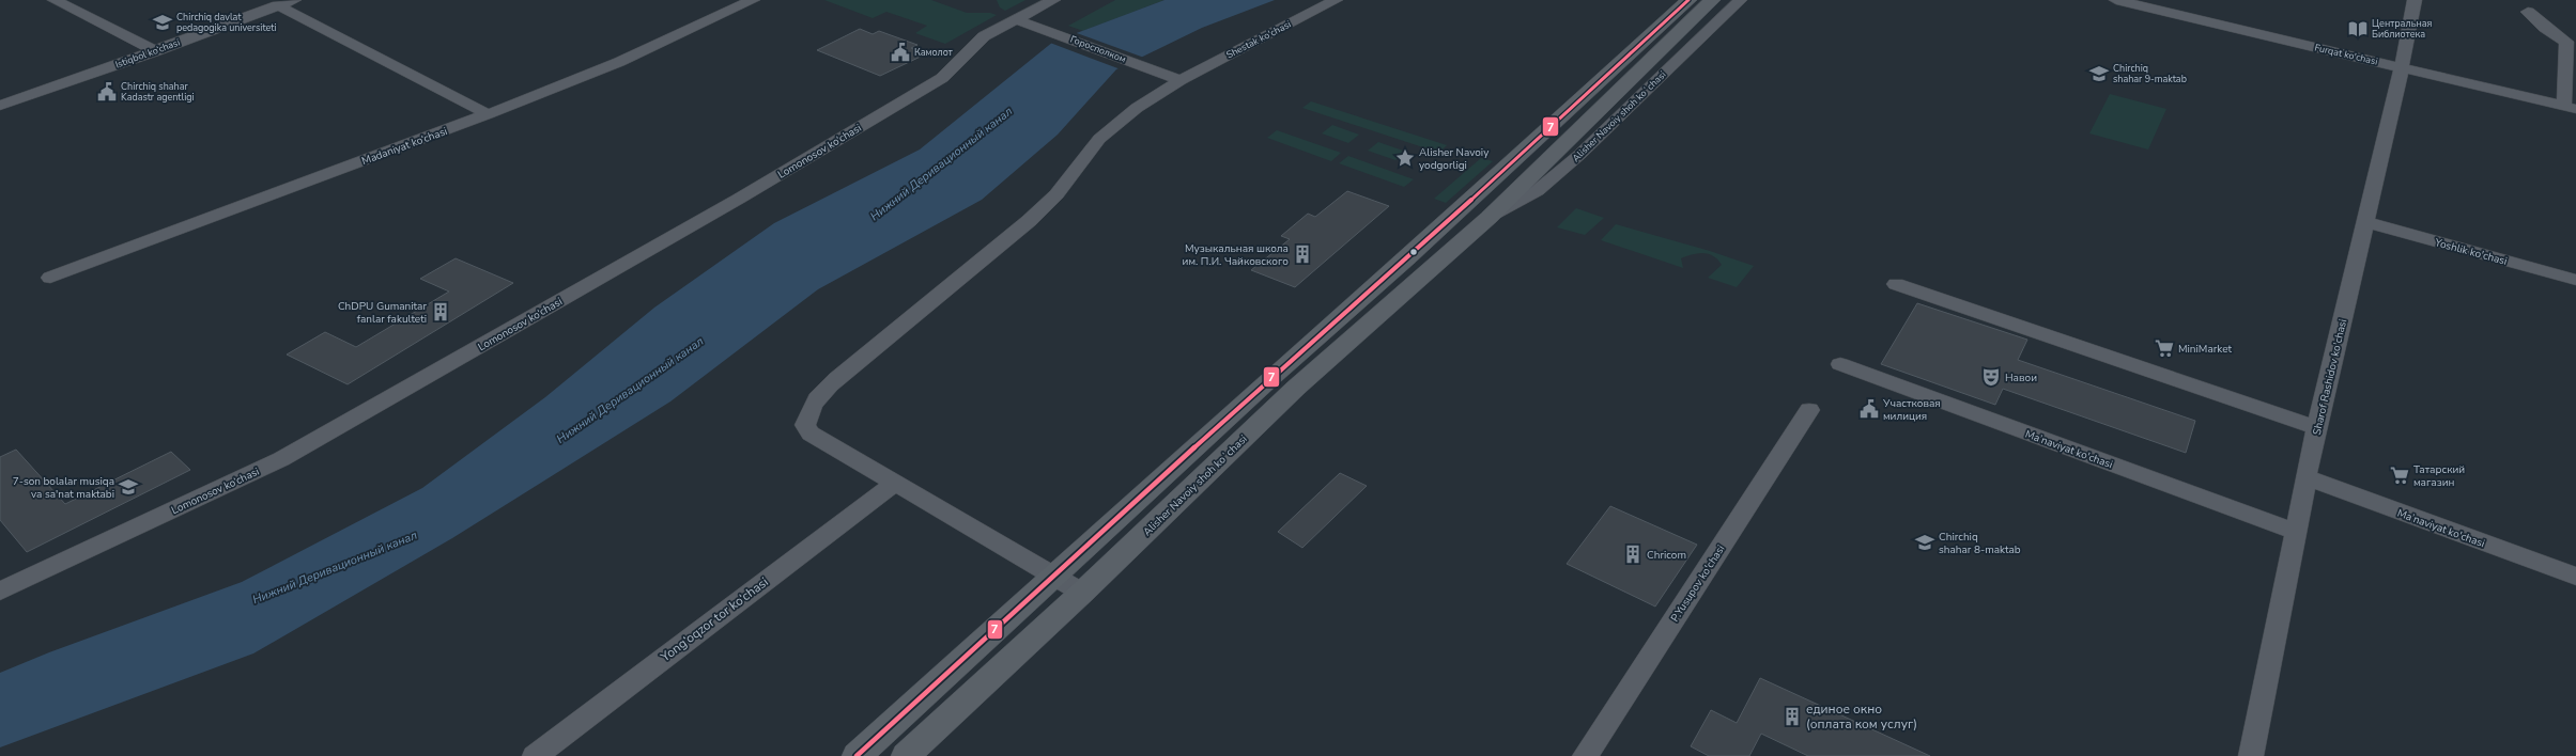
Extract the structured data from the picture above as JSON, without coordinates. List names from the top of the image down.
{
  "streets": {
    "main road": ["Alisher Navoiy shoh koʻchasi"],
    "street": [
      "Shestak ko'chasi",
      "Горосполком",
      "Istiqbol ko‘chasi",
      "Furqat ko'chasi",
      "Madaniyat ko‘chasi",
      "Lomonosov ko‘chasi",
      "Yoshlik ko'chasi",
      "Sharof Rashidov ko'chasi",
      "Ma’naviyat ko'chasi",
      "P.Yusupov ko'chasi",
      "Yong‘oqzor tor ko‘chasi"
    ]
  },
  "crossings": [
    ["Shestak ko'chasi", "Горосполком"],
    ["Shestak ko'chasi", "Alisher Navoiy shoh koʻchasi"],
    ["Shestak ko'chasi", "Yong‘oqzor tor ko‘chasi"],
    ["Горосполком", "Lomonosov ko‘chasi"],
    ["Furqat ko'chasi", "Sharof Rashidov ko'chasi"],
    ["Yoshlik ko'chasi", "Sharof Rashidov ko'chasi"],
    ["Sharof Rashidov ko'chasi", "Ma’naviyat ko'chasi"]
  ],
  "water": ["Нижний Деривационный канал"],
  "places": {
    "school or university": [
      "Chirchiq davlat pedagogika universiteti",
      "Chirchiq shahar 9-maktab",
      "7-son bolalar musiqa va sa'nat maktabi",
      "Chirchiq shahar 8-maktab"
    ],
    "library": ["Центральная Библиотека"],
    "public building": ["Камолот", "Chirchiq shahar Kadastr agentligi", "Участковая милиция"],
    "place": ["Alisher Navoiy yodgorligi"],
    "building": [
      "Музыкальная школа им. П.И. Чайковского",
      "ChDPU Gumanitar fanlar fakulteti",
      "Chricom",
      "единое окно (оплата ком услуг)"
    ],
    "supermarket": ["MiniMarket", "Татарский магазин"],
    "theatre": ["Навои"]
  },
  "lines": ["transit line 7"]
}
